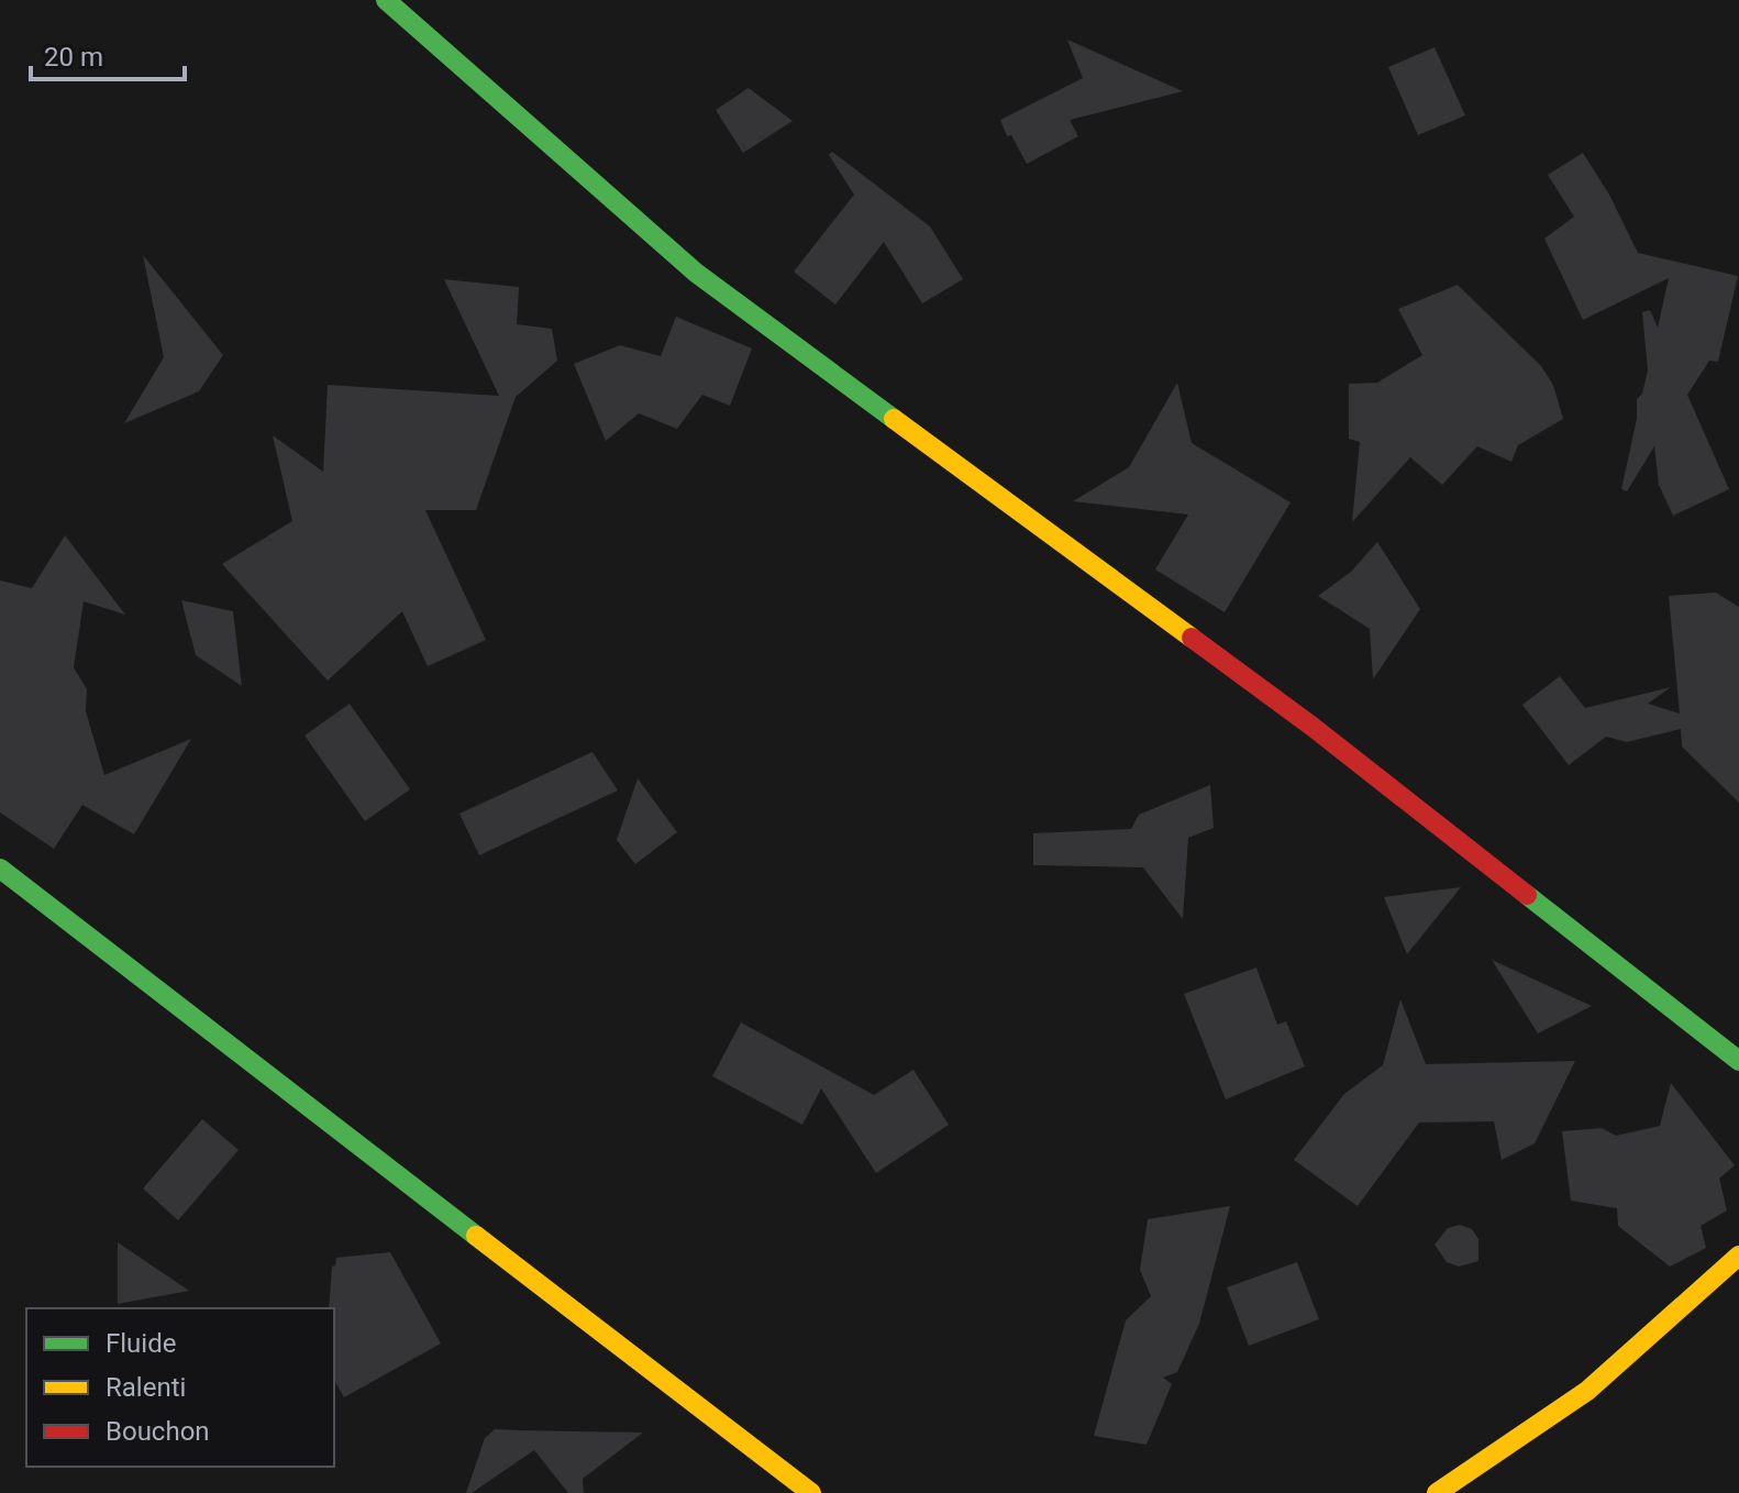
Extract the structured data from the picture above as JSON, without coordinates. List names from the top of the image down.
{
  "legend": ["Fluide", "Ralenti", "Bouchon"],
  "scale_bar": "20 m"
}
